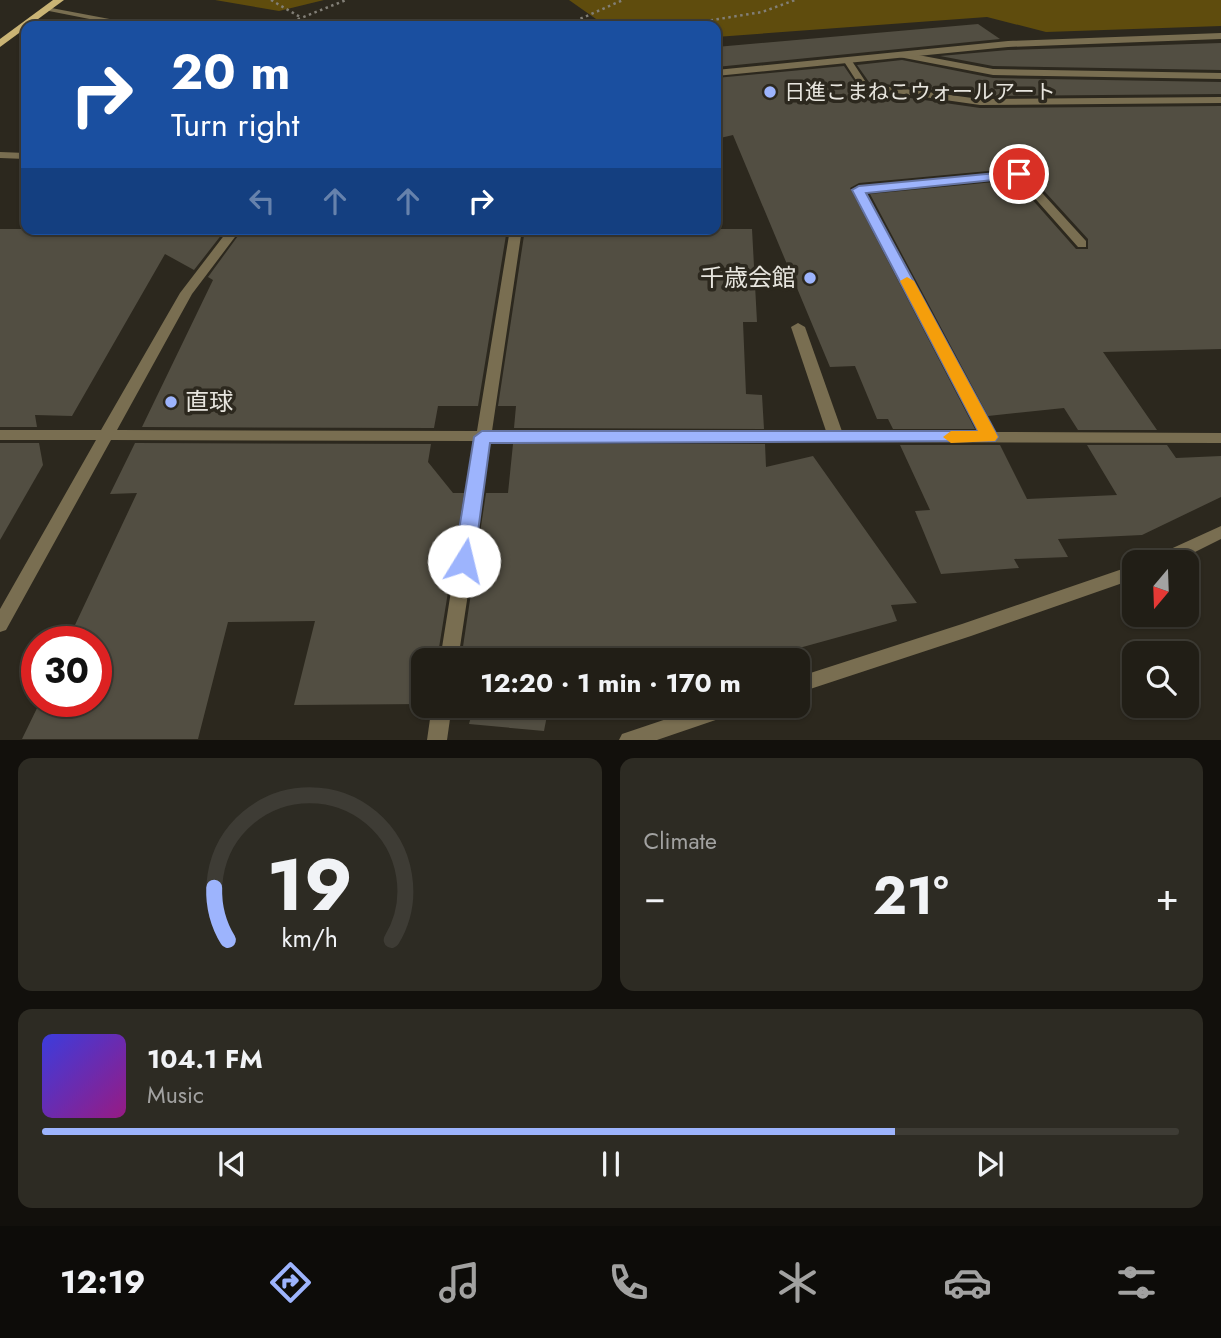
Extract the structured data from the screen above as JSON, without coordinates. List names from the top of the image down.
{
  "places": ["日進こまねこウォールアート", "千歳会館", "直球"],
  "north": "bottom",
  "page": {
    "turn": ["20 m", "Turn right"],
    "limit": "30",
    "trip": "12:20 · 1 min · 170 m",
    "tile": "Climate",
    "heat": ["−", "21°", "+"],
    "song": ["104.1 FM", "Music"],
    "tabs": "12:19",
    "gauge": ["19", "km/h"]
  }
}
